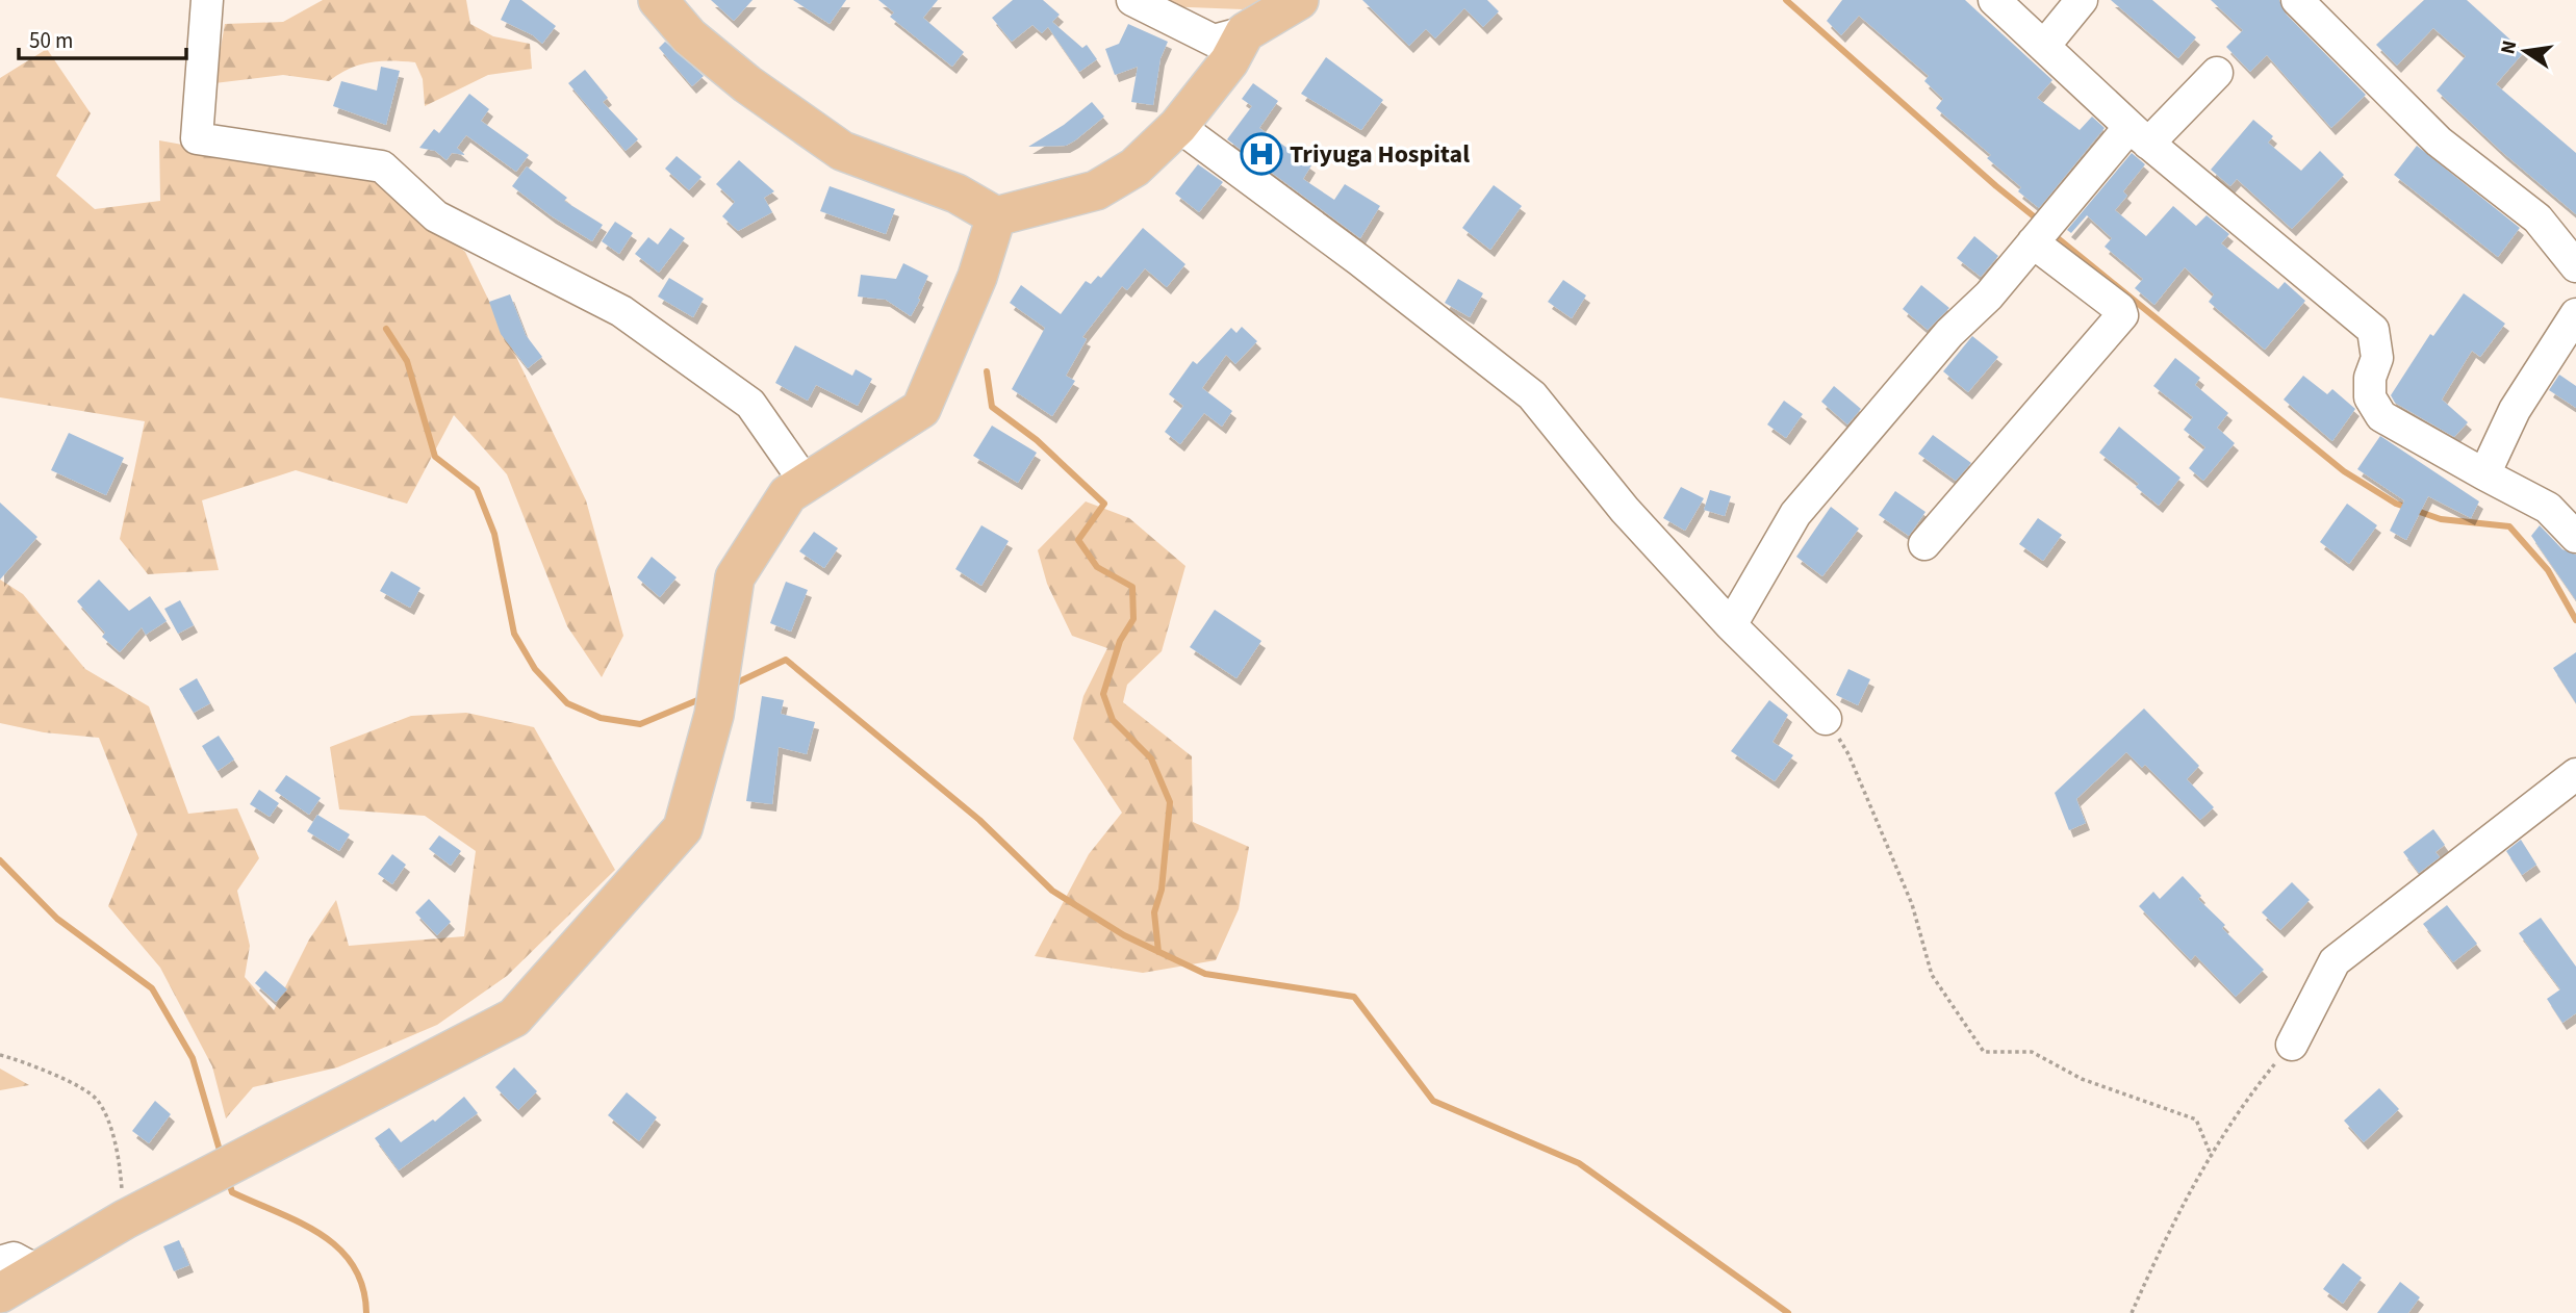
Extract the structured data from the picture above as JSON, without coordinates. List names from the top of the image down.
{
  "places": {
    "hospital": ["Triyuga Hospital"]
  },
  "scale_bar": "50 m",
  "north": "left"
}
